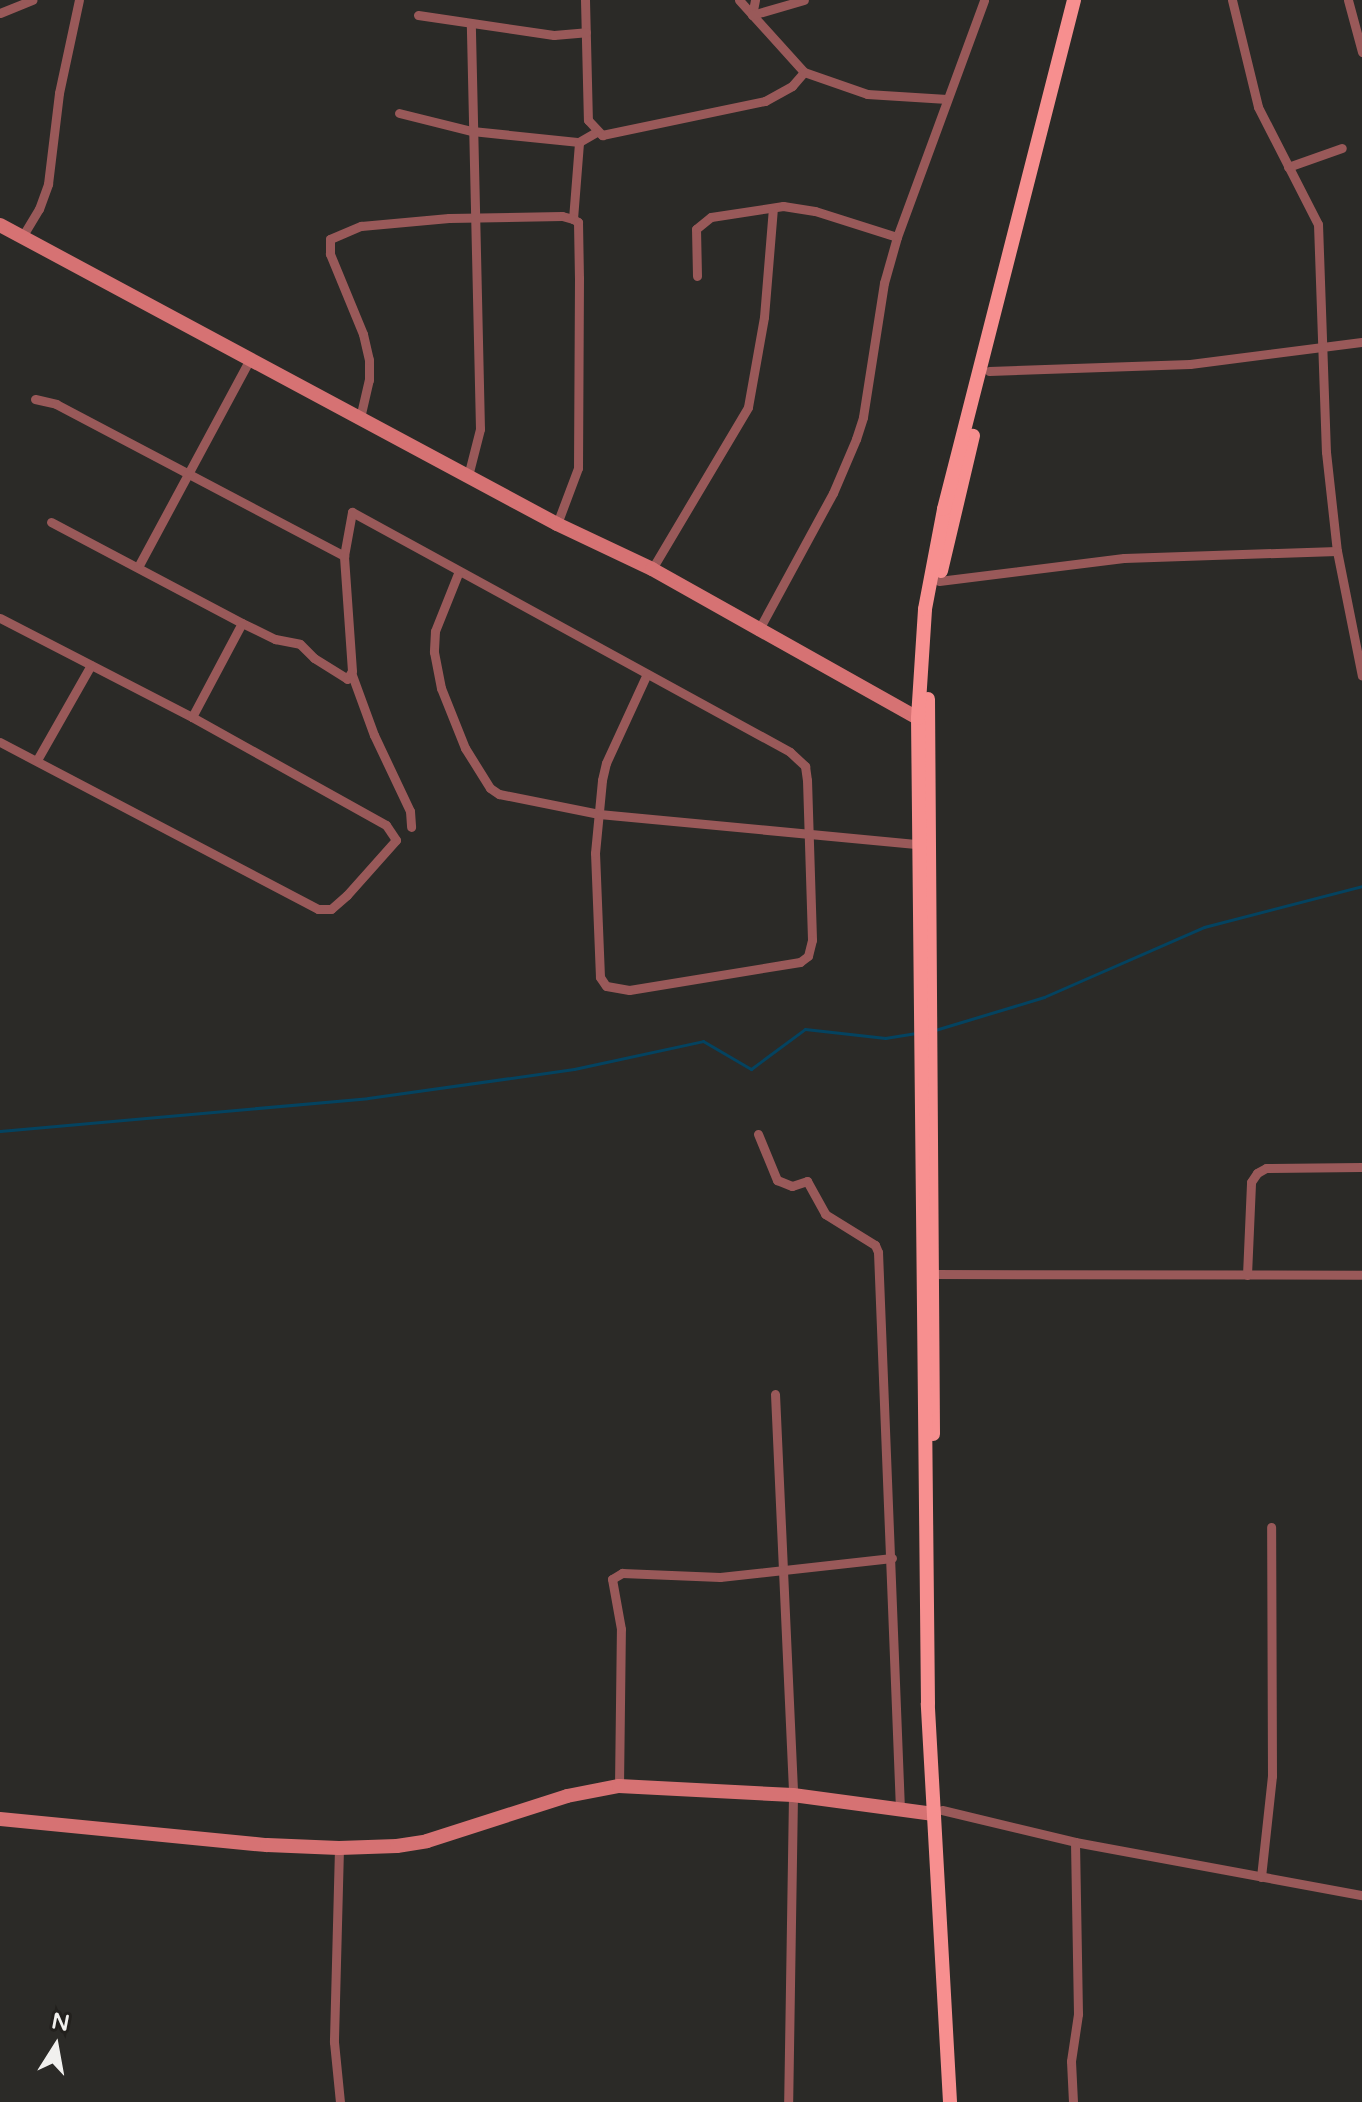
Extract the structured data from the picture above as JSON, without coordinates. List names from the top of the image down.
{
  "north": "top"
}
